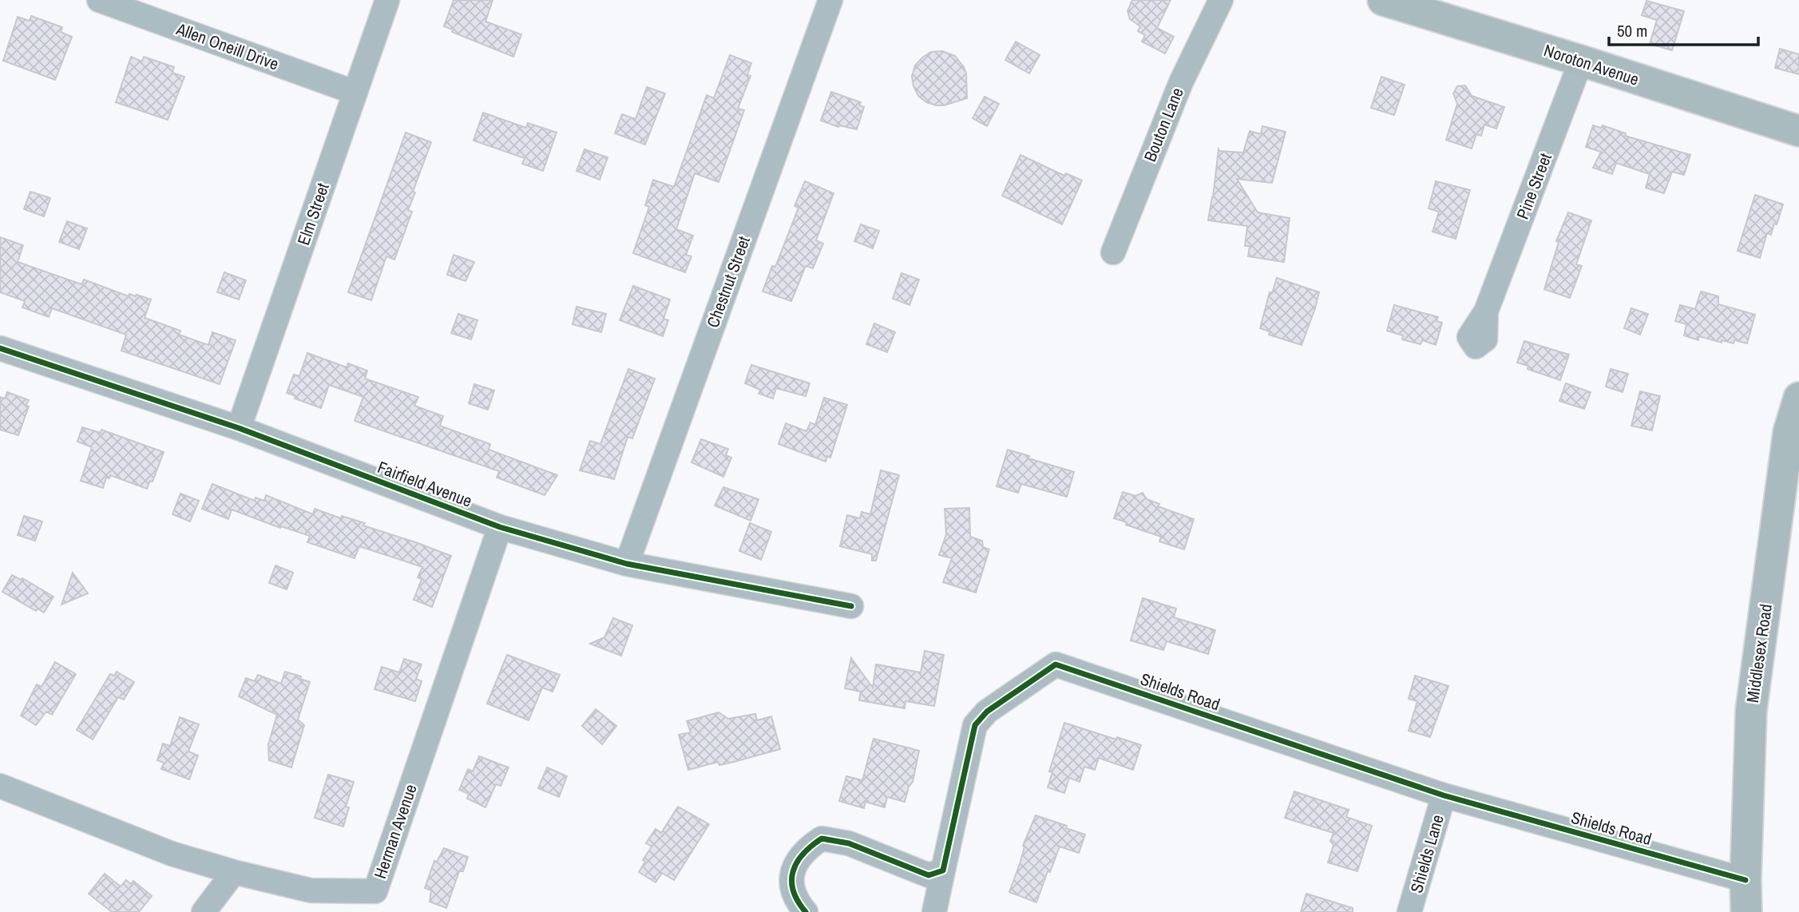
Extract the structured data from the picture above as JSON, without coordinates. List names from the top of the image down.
{
  "streets": {
    "main road": ["Noroton Avenue", "Middlesex Road"],
    "street": [
      "Allen Oneill Drive",
      "Bouton Lane",
      "Pine Street",
      "Elm Street",
      "Chestnut Street",
      "Fairfield Avenue",
      "Shields Road",
      "Herman Avenue",
      "Shields Lane"
    ]
  },
  "crossings": [
    ["Allen Oneill Drive", "Elm Street"],
    ["Noroton Avenue", "Pine Street"],
    ["Elm Street", "Fairfield Avenue"],
    ["Chestnut Street", "Fairfield Avenue"],
    ["Fairfield Avenue", "Herman Avenue"],
    ["Middlesex Road", "Shields Road"],
    ["Shields Road", "Shields Lane"]
  ],
  "scale_bar": "50 m"
}
